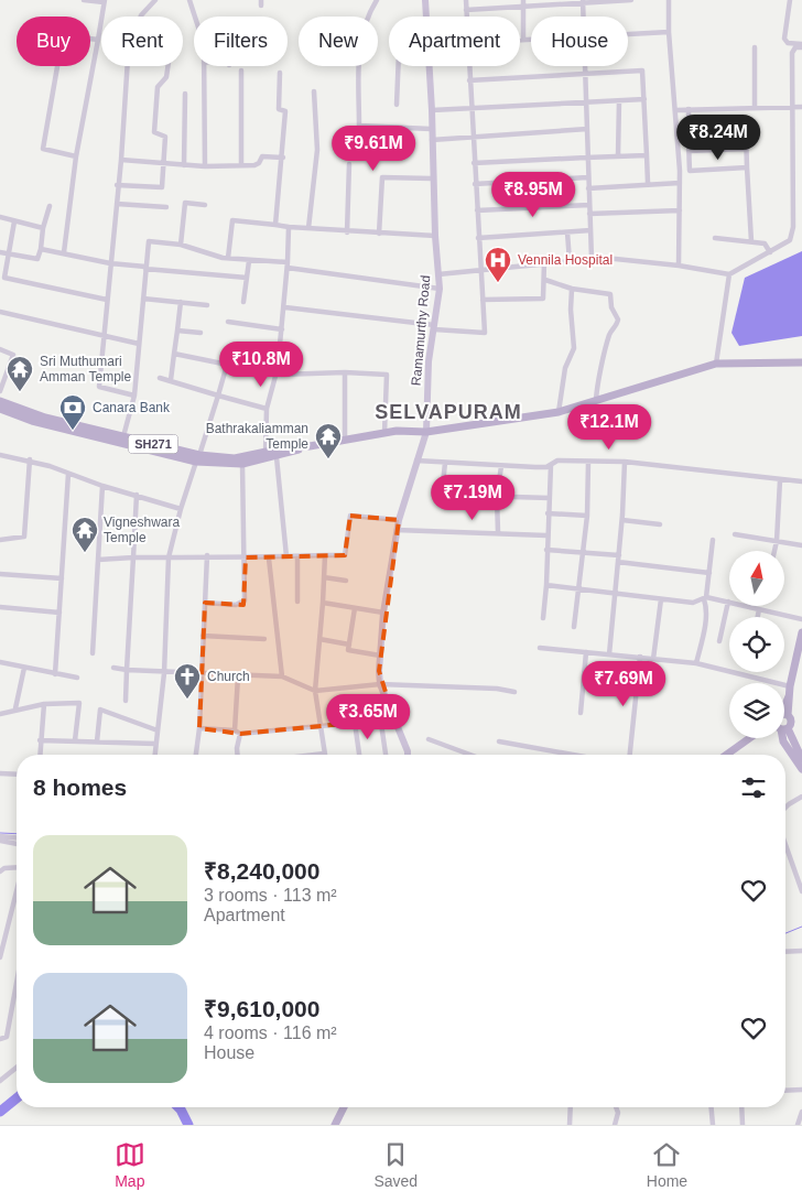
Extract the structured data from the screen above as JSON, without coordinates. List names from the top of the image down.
{
  "streets": {
    "main road": ["SH271"],
    "street": ["Ramamurthy Road"]
  },
  "crossings": [
    ["Ramamurthy Road", "SH271"]
  ],
  "districts": ["SELVAPURAM"],
  "places": {
    "hospital": ["Vennila Hospital"],
    "temple": ["Sri Muthumari Amman Temple", "Bathrakaliamman Temple", "Vigneshwara Temple"],
    "bank": ["Canara Bank"],
    "church": ["Church"]
  },
  "north": "top",
  "page": {
    "chip": [
      "Buy",
      "Rent",
      "Filters",
      "New",
      "Apartment",
      "House"
    ],
    "price": [
      "₹8.24M",
      "₹9.61M",
      "₹8.95M",
      "₹10.8M",
      "₹12.1M",
      "₹7.19M",
      "₹7.69M",
      "₹3.65M"
    ],
    "heading": "8 homes",
    "list": [
      {
        "name": "₹8,240,000",
        "note": "3 rooms · 113 m² · Apartment"
      },
      {
        "name": "₹9,610,000",
        "note": "4 rooms · 116 m² · House"
      }
    ],
    "tabs": ["Map", "Saved", "Home"]
  }
}
